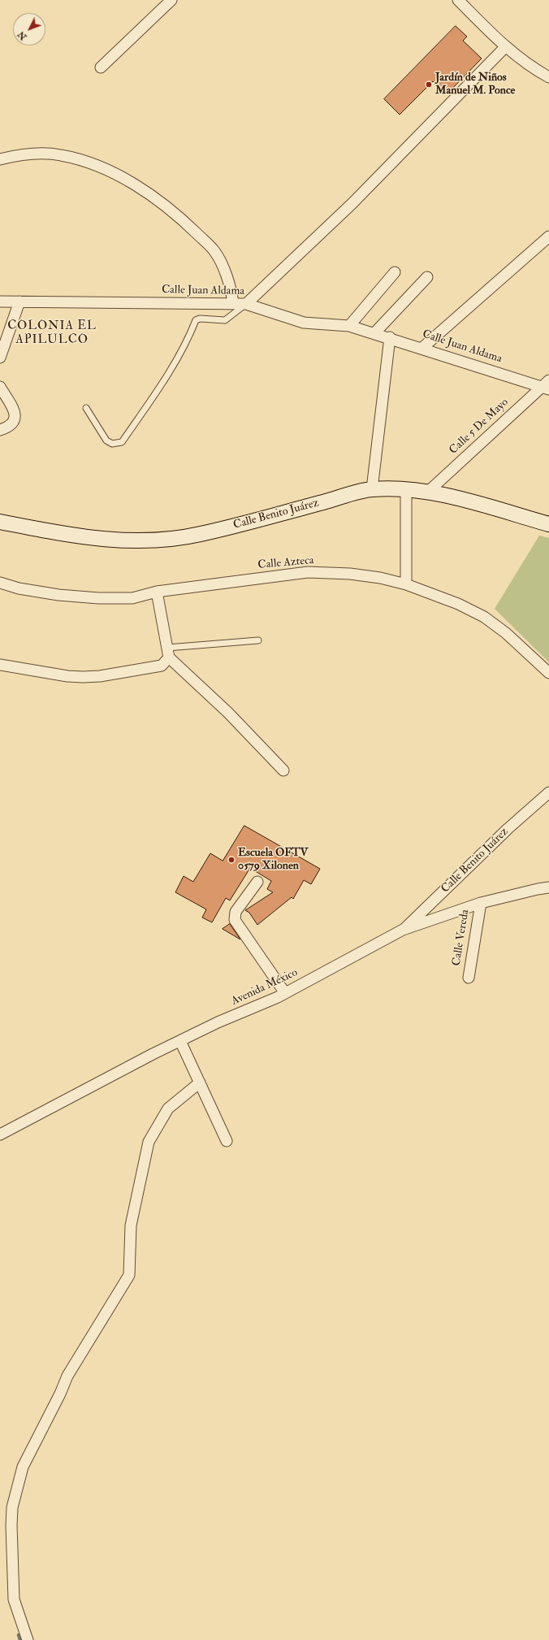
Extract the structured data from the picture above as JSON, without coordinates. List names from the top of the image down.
{
  "streets": {
    "main road": ["Calle Benito Juárez"],
    "street": [
      "Calle Juan Aldama",
      "Calle 5 De Mayo",
      "Calle Azteca",
      "Calle Vereda",
      "Avenida México"
    ]
  },
  "crossings": [
    ["Calle Juan Aldama", "Calle 5 De Mayo"],
    ["Calle 5 De Mayo", "Calle Benito Juárez"],
    ["Calle Benito Juárez", "Avenida México"],
    ["Calle Vereda", "Avenida México"]
  ],
  "districts": ["COLONIA EL APILULCO"],
  "places": ["Jardín de Niños Manuel M. Ponce", "Escuela OFTV 0579 Xilonen"],
  "north": "bottom left"
}
